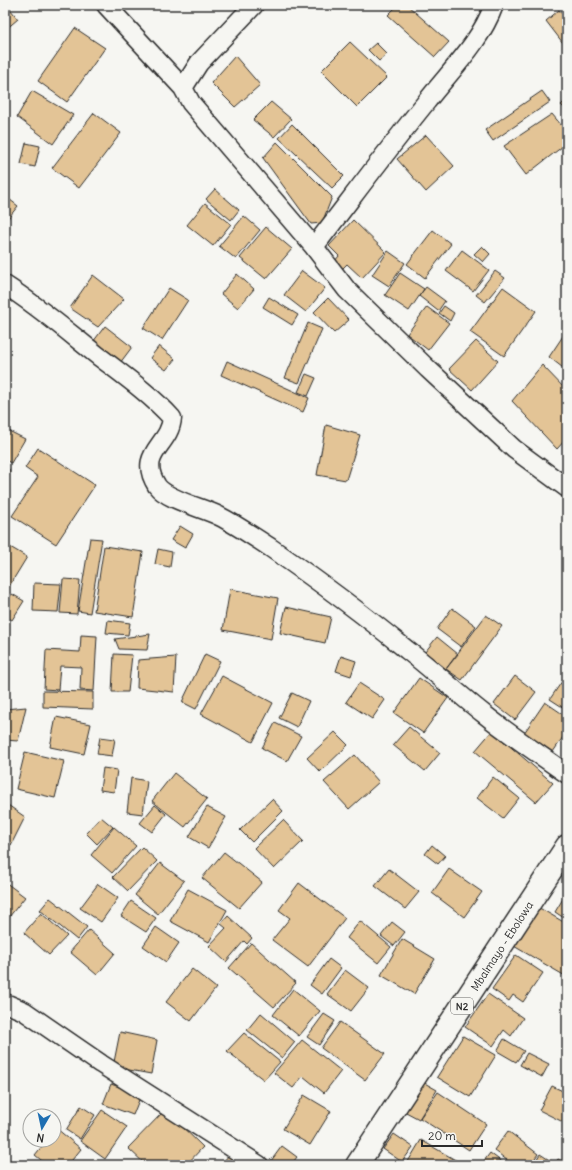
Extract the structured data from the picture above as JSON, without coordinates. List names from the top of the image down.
{
  "streets": {
    "highway": ["Mbalmayo - Ebolowa", "N2"]
  },
  "scale_bar": "20 m",
  "north": "bottom"
}
